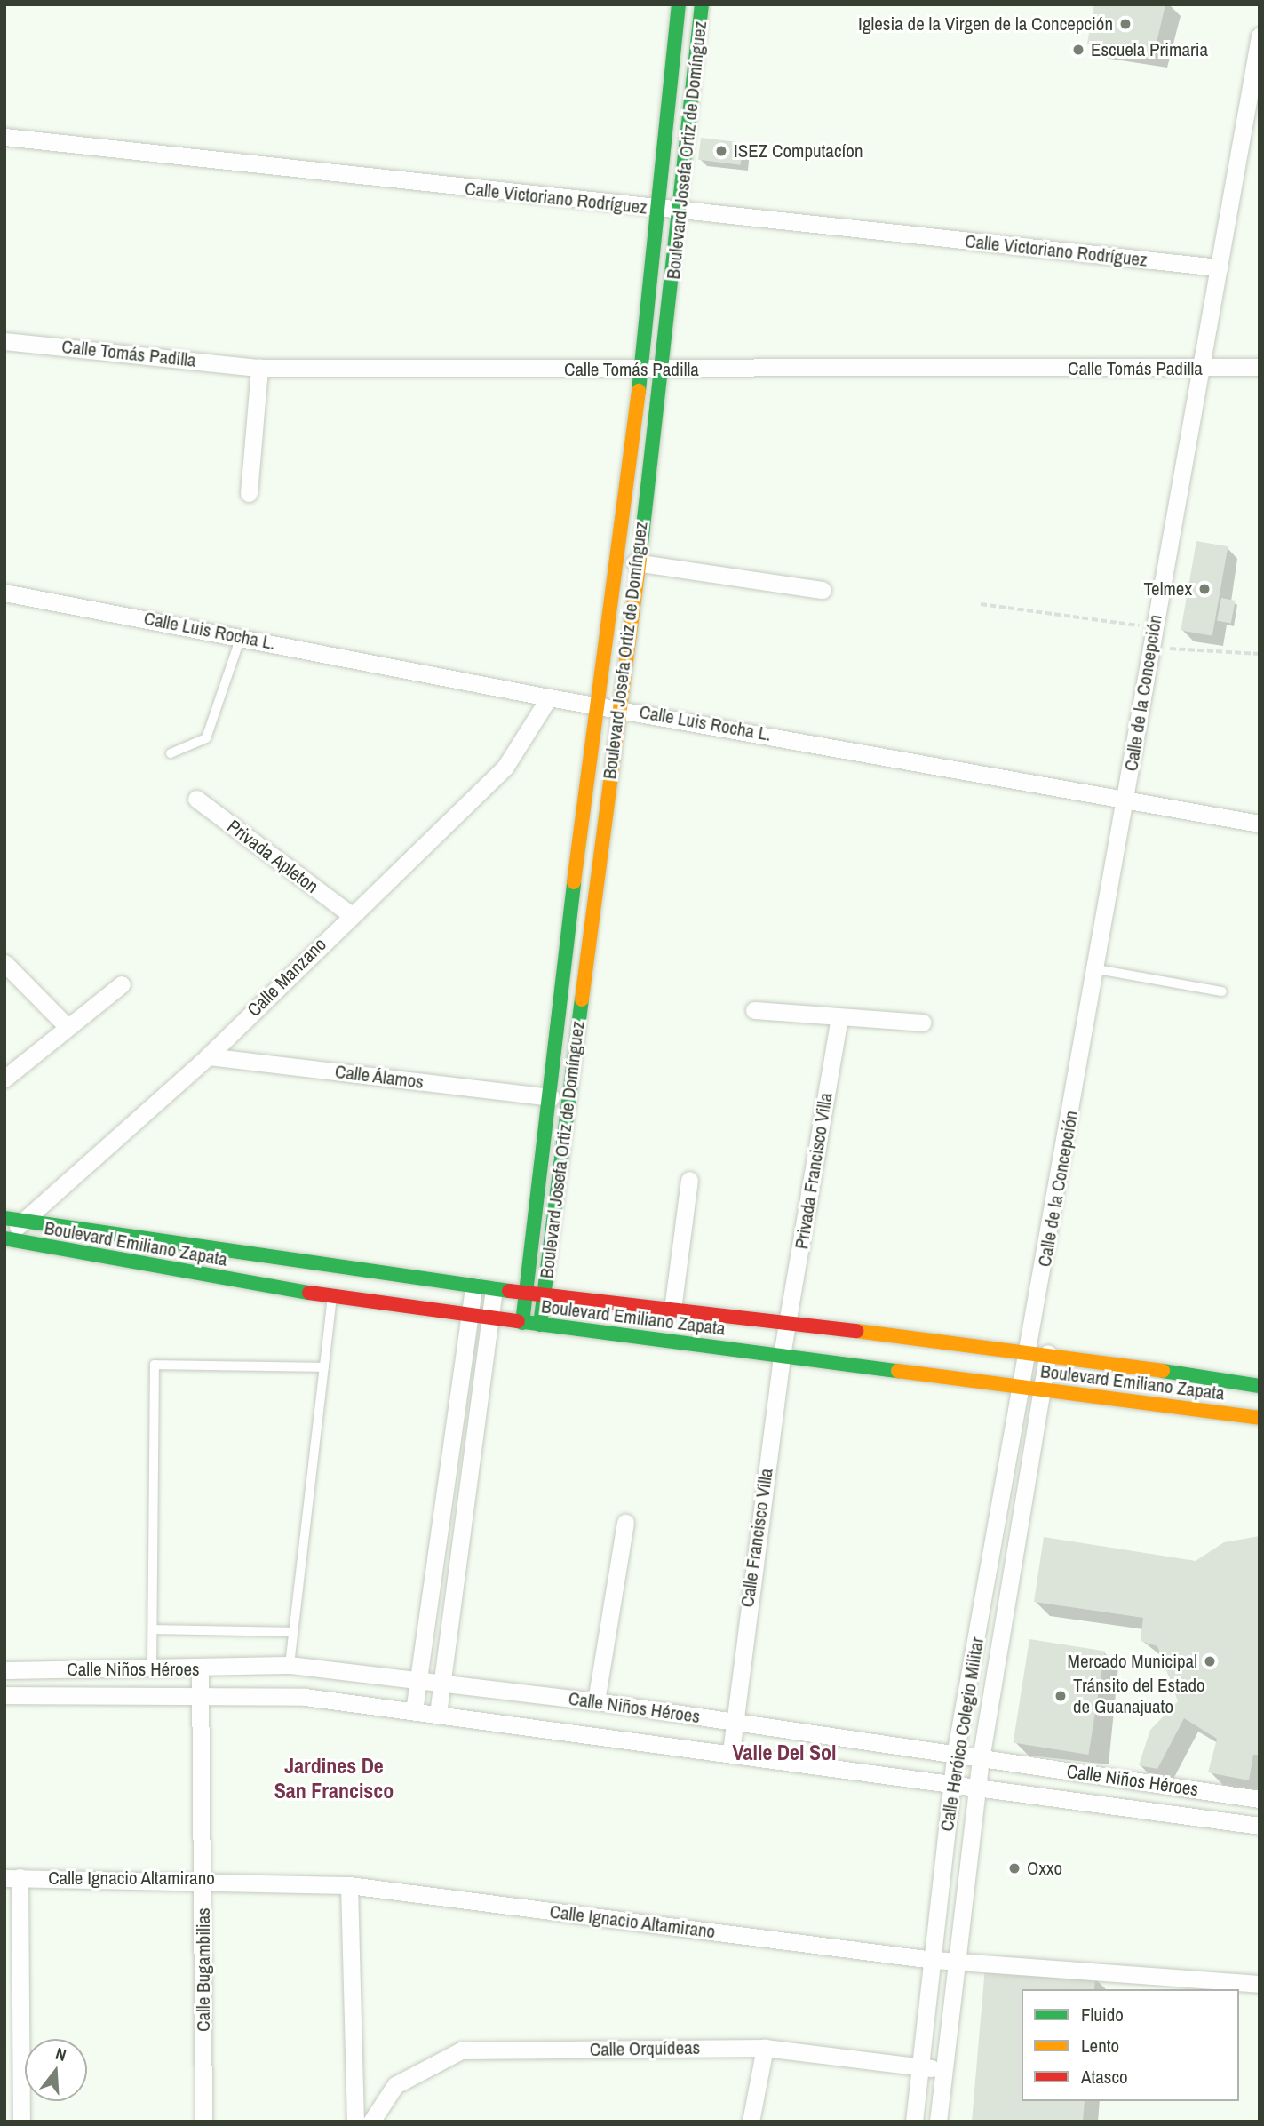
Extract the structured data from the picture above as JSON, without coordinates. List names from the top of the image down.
{
  "streets": {
    "street": [
      "Boulevard Josefa Ortiz de Domínguez",
      "Calle Victoriano Rodríguez",
      "Calle Tomás Padilla",
      "Calle Luis Rocha L.",
      "Calle de la Concepción",
      "Privada Apleton",
      "Calle Manzano",
      "Calle Álamos",
      "Privada Francisco Villa",
      "Boulevard Emiliano Zapata",
      "Calle Francisco Villa",
      "Calle Niños Héroes",
      "Calle Heróico Colegio Militar",
      "Calle Ignacio Altamirano",
      "Calle Bugambilias",
      "Calle Orquídeas"
    ]
  },
  "crossings": [
    ["Boulevard Josefa Ortiz de Domínguez", "Calle Victoriano Rodríguez"],
    ["Boulevard Josefa Ortiz de Domínguez", "Calle Tomás Padilla"],
    ["Boulevard Josefa Ortiz de Domínguez", "Calle Luis Rocha L."],
    ["Boulevard Josefa Ortiz de Domínguez", "Calle Álamos"],
    ["Boulevard Josefa Ortiz de Domínguez", "Boulevard Emiliano Zapata"],
    ["Calle Victoriano Rodríguez", "Calle de la Concepción"],
    ["Calle Tomás Padilla", "Calle de la Concepción"],
    ["Calle Luis Rocha L.", "Calle de la Concepción"],
    ["Calle Luis Rocha L.", "Calle Manzano"],
    ["Calle de la Concepción", "Boulevard Emiliano Zapata"],
    ["Calle de la Concepción", "Calle Heróico Colegio Militar"],
    ["Privada Apleton", "Calle Manzano"],
    ["Calle Manzano", "Calle Álamos"],
    ["Calle Manzano", "Boulevard Emiliano Zapata"],
    ["Privada Francisco Villa", "Boulevard Emiliano Zapata"],
    ["Privada Francisco Villa", "Calle Francisco Villa"],
    ["Boulevard Emiliano Zapata", "Calle Francisco Villa"],
    ["Boulevard Emiliano Zapata", "Calle Heróico Colegio Militar"],
    ["Calle Francisco Villa", "Calle Niños Héroes"],
    ["Calle Niños Héroes", "Calle Heróico Colegio Militar"],
    ["Calle Niños Héroes", "Calle Bugambilias"],
    ["Calle Heróico Colegio Militar", "Calle Ignacio Altamirano"],
    ["Calle Heróico Colegio Militar", "Calle Orquídeas"],
    ["Calle Ignacio Altamirano", "Calle Bugambilias"]
  ],
  "districts": ["Valle Del Sol", "Jardines De San Francisco"],
  "places": [
    "Iglesia de la Virgen de la Concepción",
    "Escuela Primaria",
    "ISEZ Computacíon",
    "Telmex",
    "Mercado Municipal",
    "Tránsito del Estado de Guanajuato",
    "Oxxo"
  ],
  "legend": ["Fluido", "Lento", "Atasco"],
  "north": "top"
}
